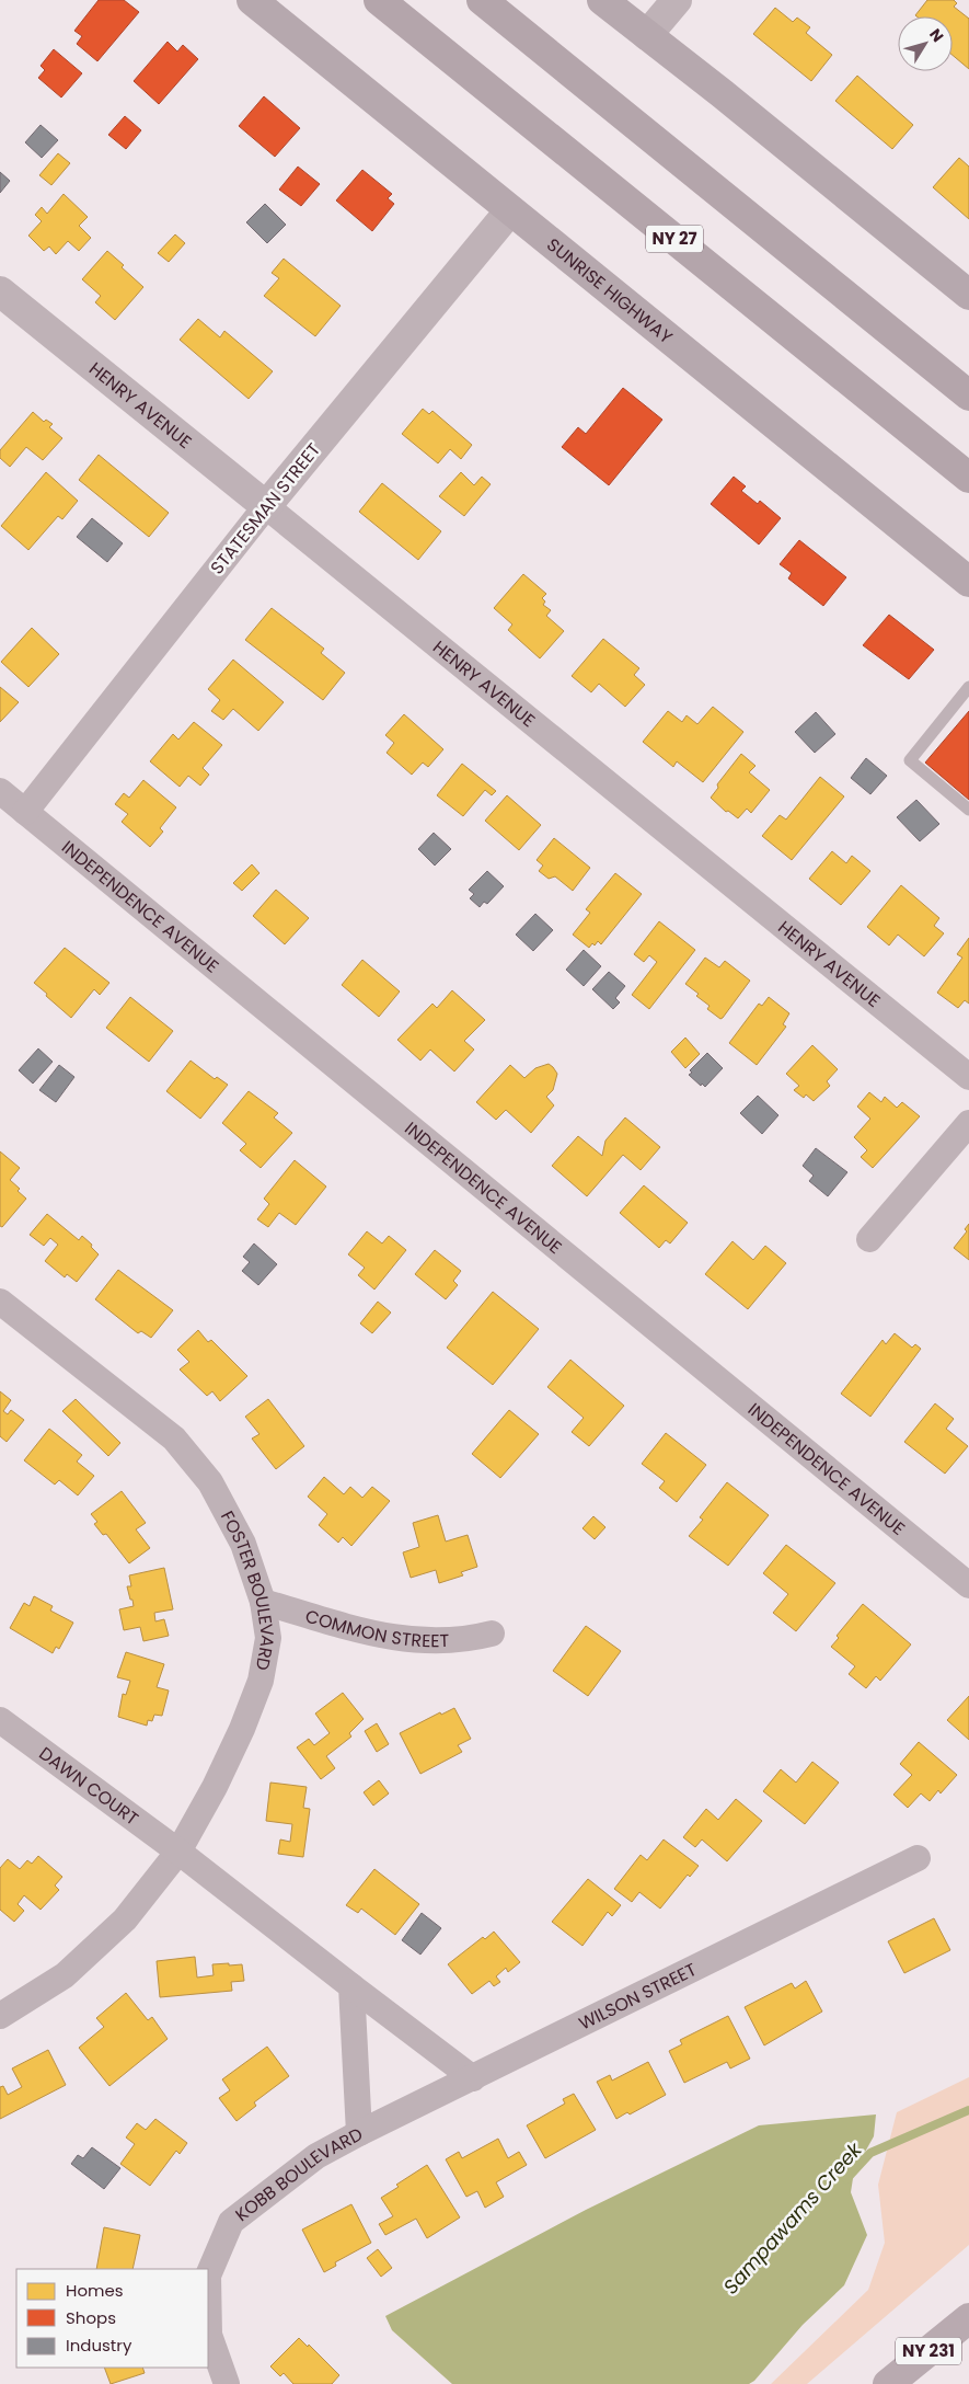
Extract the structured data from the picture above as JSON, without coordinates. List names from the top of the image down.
{
  "streets": {
    "highway": ["NY 27"],
    "main road": ["SUNRISE HIGHWAY", "NY 231"],
    "street": [
      "HENRY AVENUE",
      "STATESMAN STREET",
      "INDEPENDENCE AVENUE",
      "FOSTER BOULEVARD",
      "COMMON STREET",
      "DAWN COURT",
      "WILSON STREET",
      "KOBB BOULEVARD"
    ]
  },
  "crossings": [
    ["SUNRISE HIGHWAY", "STATESMAN STREET"],
    ["HENRY AVENUE", "STATESMAN STREET"],
    ["STATESMAN STREET", "INDEPENDENCE AVENUE"],
    ["FOSTER BOULEVARD", "COMMON STREET"],
    ["FOSTER BOULEVARD", "DAWN COURT"],
    ["WILSON STREET", "KOBB BOULEVARD"]
  ],
  "water": ["Sampawams Creek"],
  "legend": ["Homes", "Shops", "Industry"],
  "north": "top right"
}
